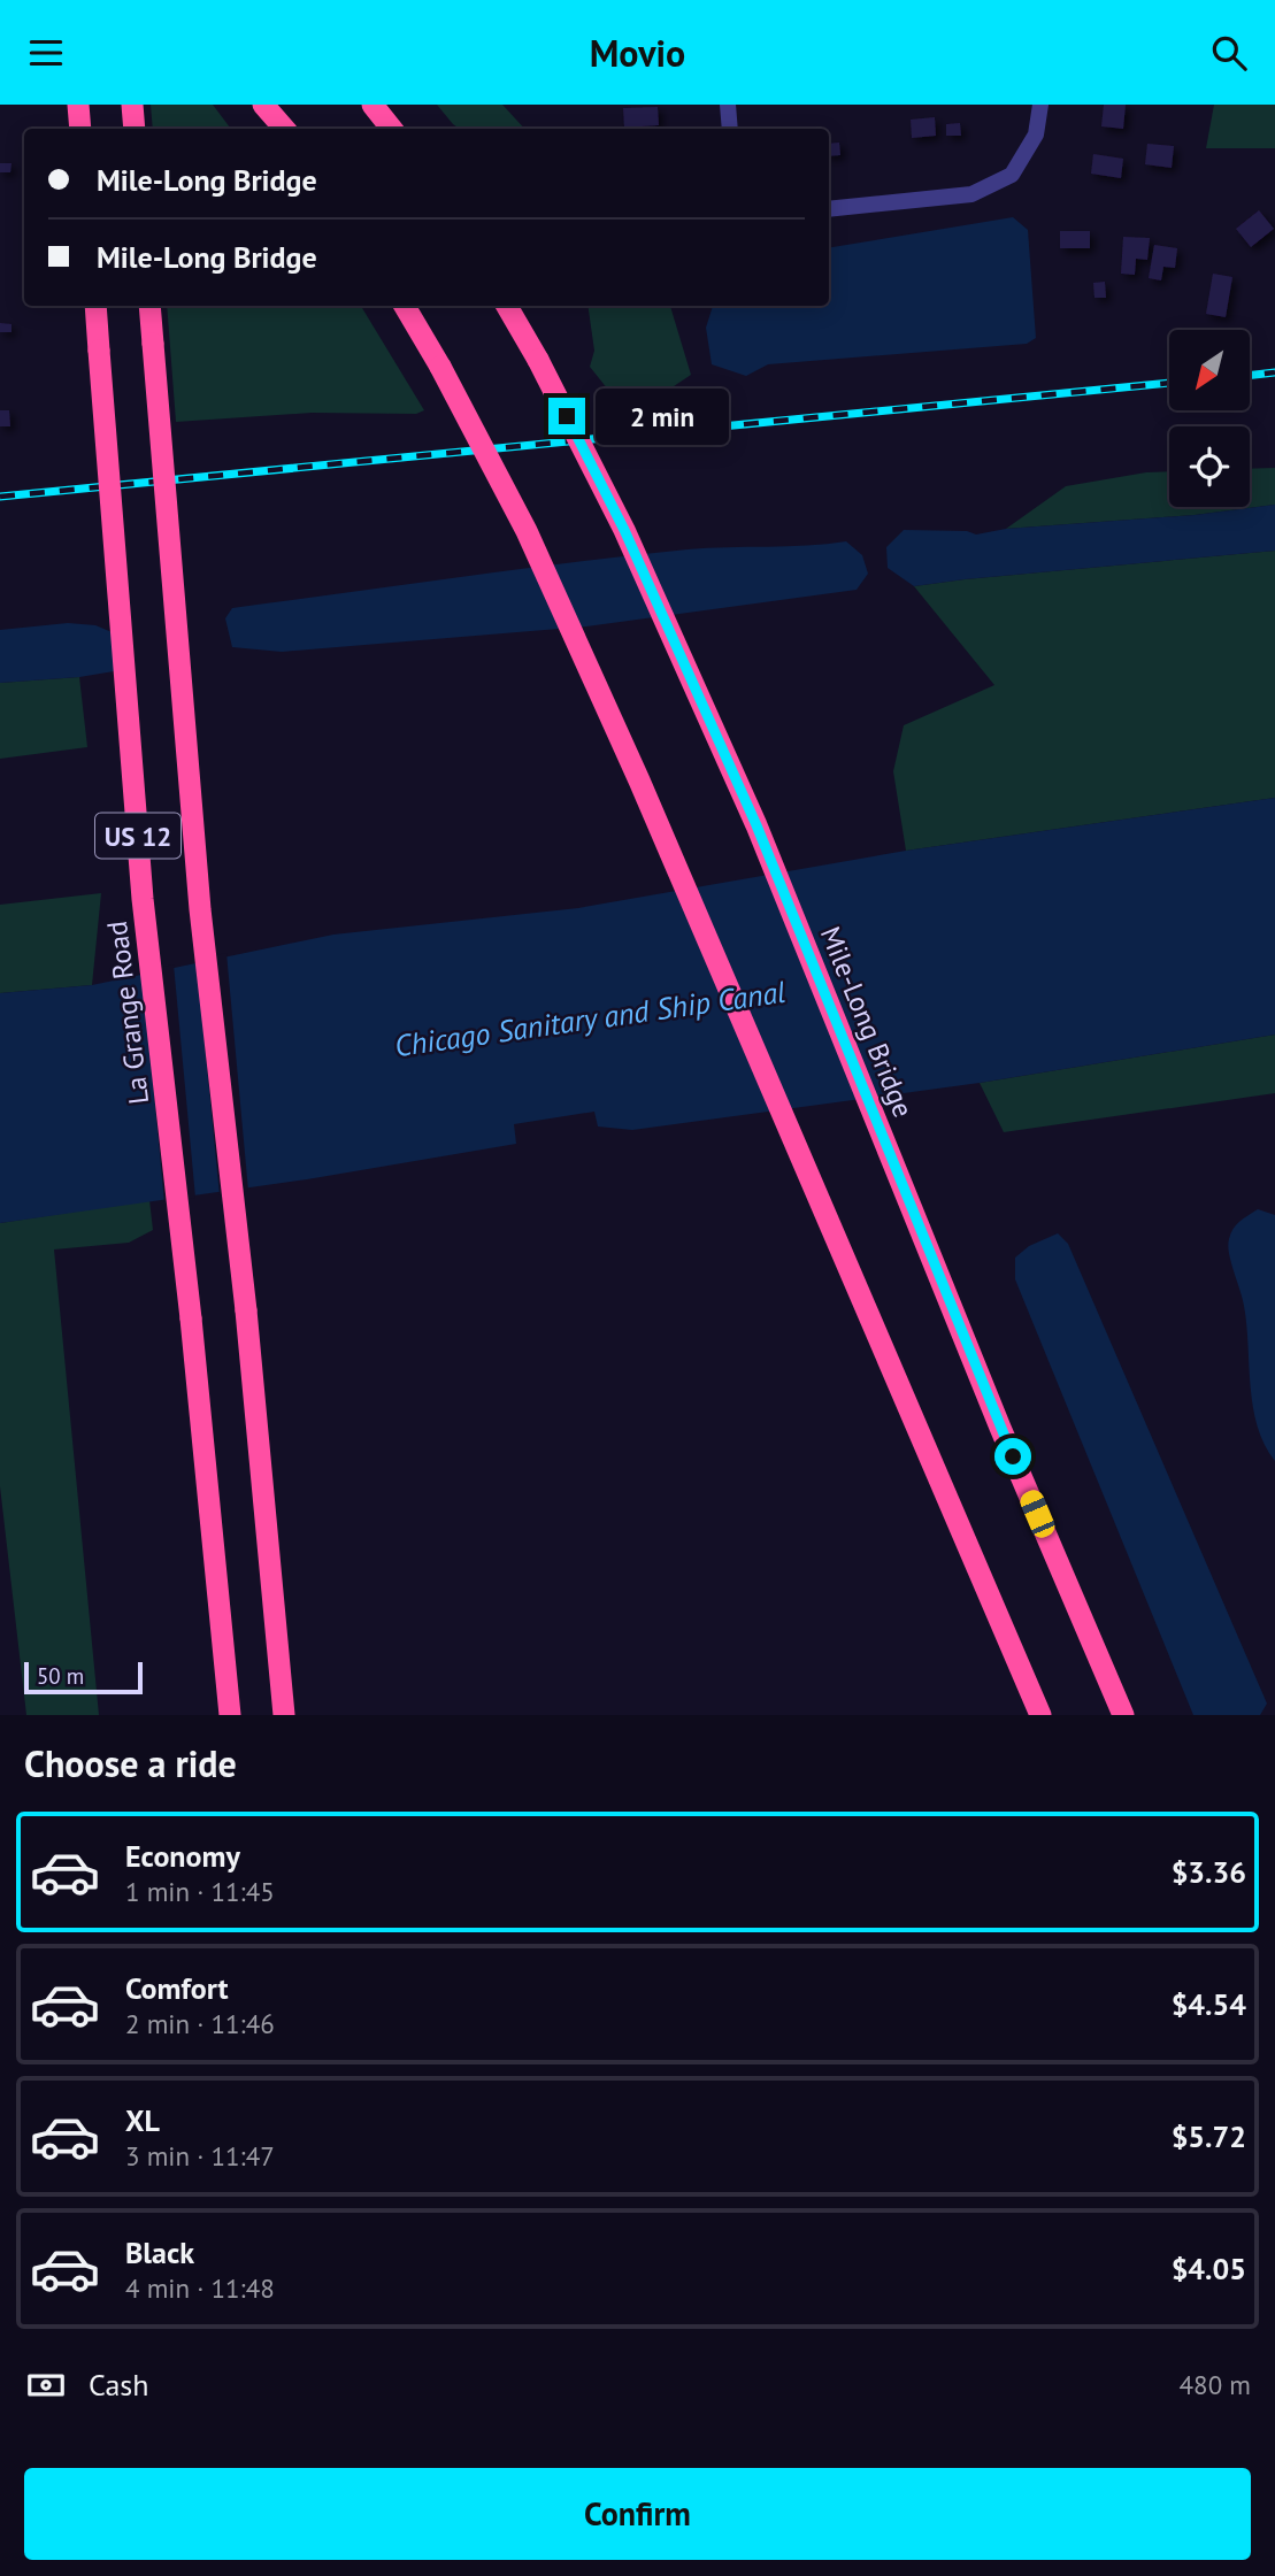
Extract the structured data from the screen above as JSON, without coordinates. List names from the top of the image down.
{
  "streets": {
    "highway": ["US 12", "La Grange Road", "Mile-Long Bridge"]
  },
  "water": ["Chicago Sanitary and Ship Canal"],
  "scale_bar": "50 m",
  "north": "bottom left",
  "page": {
    "header": "Movio",
    "banner": ["Mile-Long Bridge", "Mile-Long Bridge"],
    "bubble": "2 min",
    "scale": "50 m",
    "heading": "Choose a ride",
    "list": [
      {
        "name": "Economy",
        "note": "1 min · 11:45",
        "value": "$3.36"
      },
      {
        "name": "Comfort",
        "note": "2 min · 11:46",
        "value": "$4.54"
      },
      {
        "name": "XL",
        "note": "3 min · 11:47",
        "value": "$5.72"
      },
      {
        "name": "Black",
        "note": "4 min · 11:48",
        "value": "$4.05"
      }
    ],
    "pay": ["Cash", "480 m"],
    "buttons": "Confirm"
  }
}
